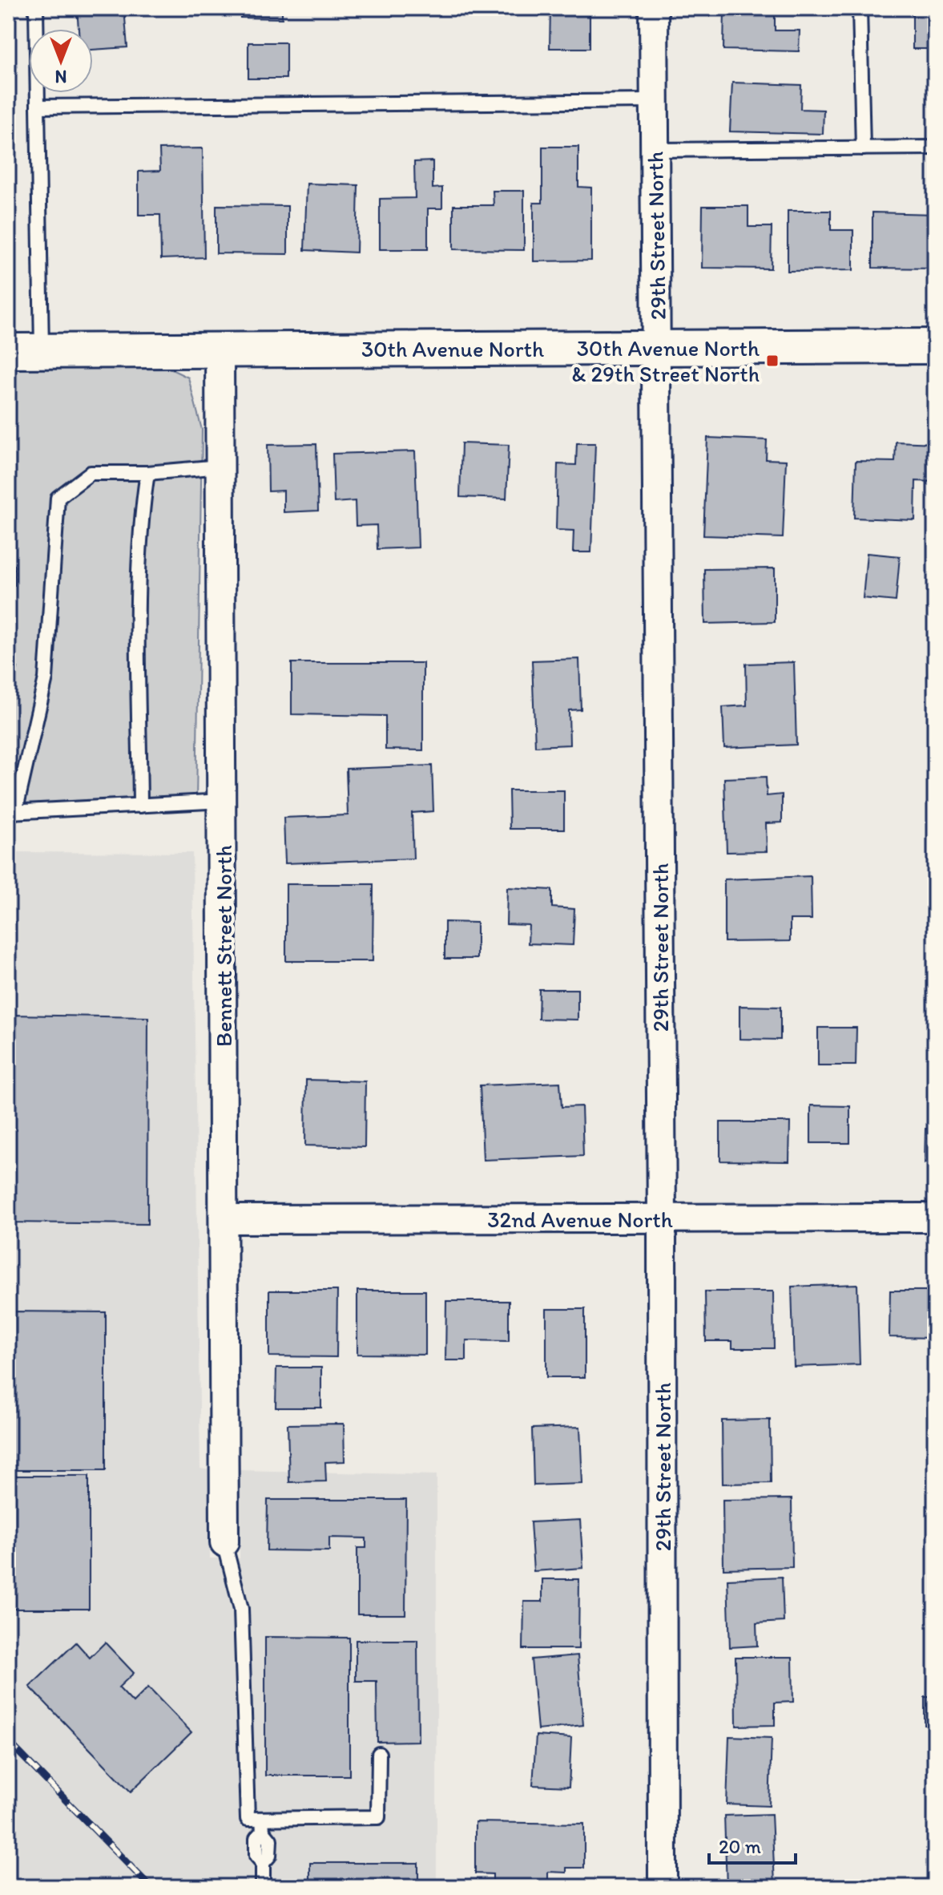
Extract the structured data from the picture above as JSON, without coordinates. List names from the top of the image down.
{
  "streets": {
    "street": [
      "29th Street North",
      "30th Avenue North",
      "Bennett Street North",
      "32nd Avenue North"
    ]
  },
  "crossings": [
    ["29th Street North", "30th Avenue North"],
    ["29th Street North", "32nd Avenue North"],
    ["30th Avenue North", "Bennett Street North"],
    ["Bennett Street North", "32nd Avenue North"]
  ],
  "places": {
    "transit": ["30th Avenue North & 29th Street North"]
  },
  "scale_bar": "20 m",
  "north": "bottom"
}
